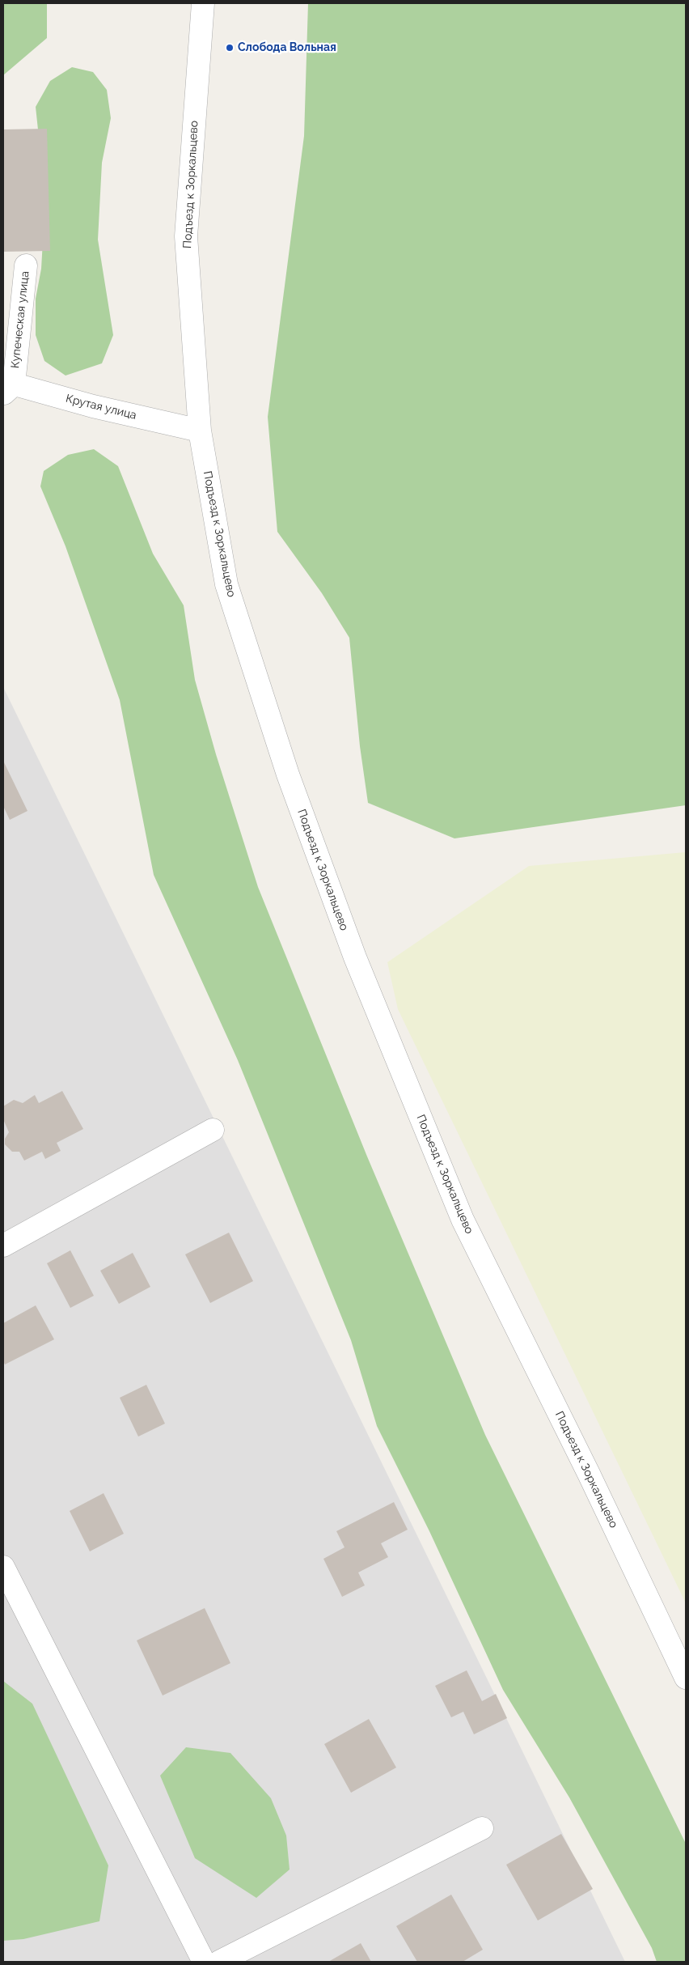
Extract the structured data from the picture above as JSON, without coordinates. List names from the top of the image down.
{
  "streets": {
    "street": ["Подъезд к Зоркальцево", "Купеческая улица", "Крутая улица"]
  },
  "crossings": [
    ["Подъезд к Зоркальцево", "Крутая улица"],
    ["Купеческая улица", "Крутая улица"]
  ],
  "places": ["Слобода Вольная"]
}
